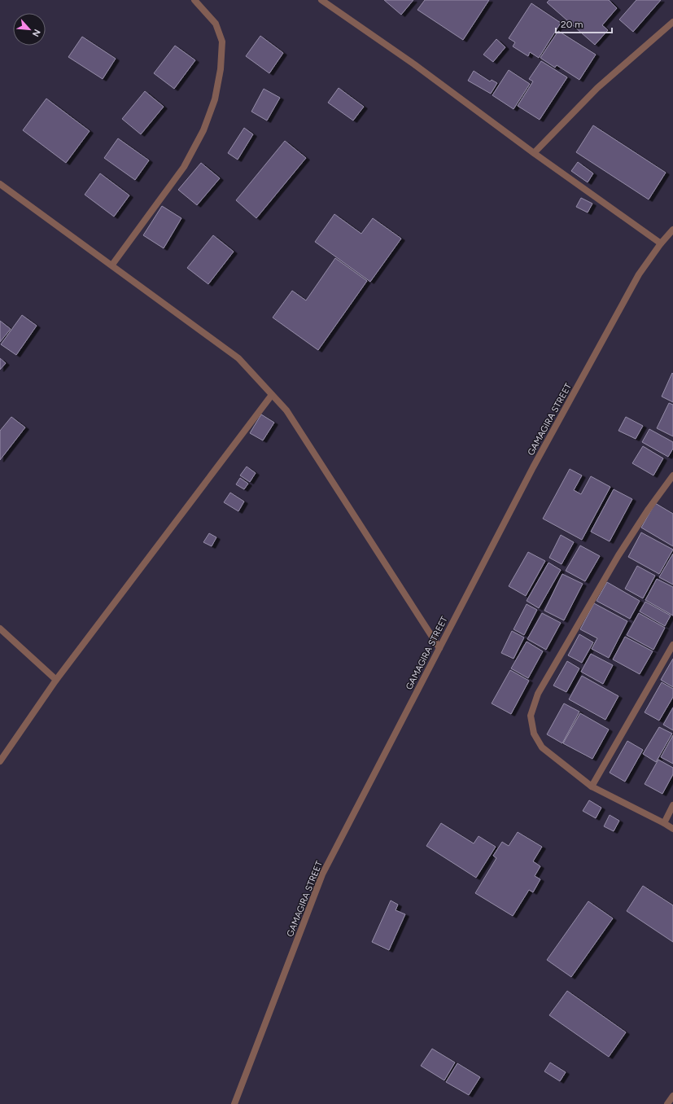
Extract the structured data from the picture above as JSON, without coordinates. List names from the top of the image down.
{
  "streets": {
    "street": ["GAMAGIRA STREET"]
  },
  "scale_bar": "20 m",
  "north": "bottom right"
}
